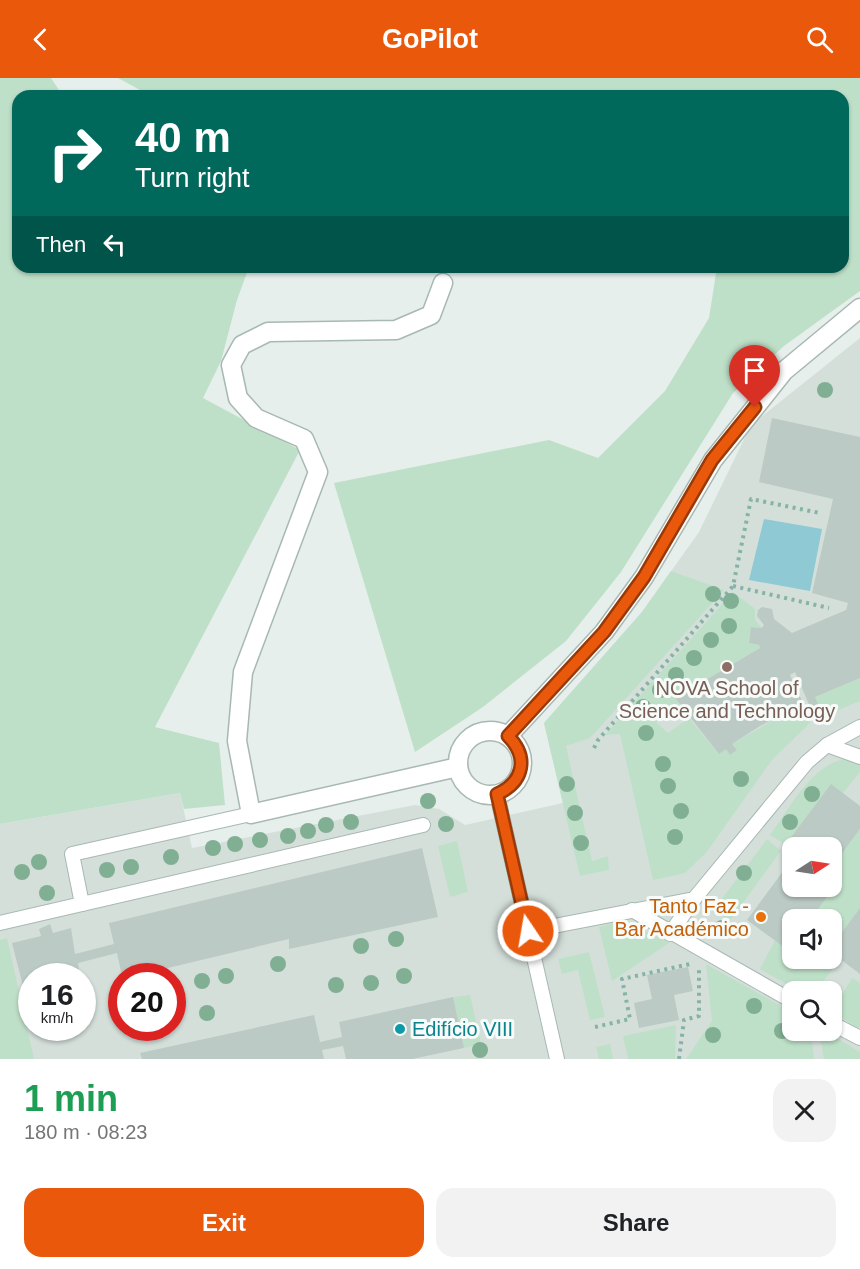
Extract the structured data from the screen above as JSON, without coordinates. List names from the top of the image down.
{
  "places": ["NOVA School of Science and Technology", "Tanto Faz - Bar Académico", "Edifício VIII"],
  "north": "right",
  "page": {
    "header": "GoPilot",
    "turn": ["40 m", "Turn right"],
    "then": "Then",
    "speed": "16 km/h",
    "limit": "20",
    "heading": ["1 min", "180 m · 08:23"],
    "buttons": ["Exit", "Share"]
  }
}
